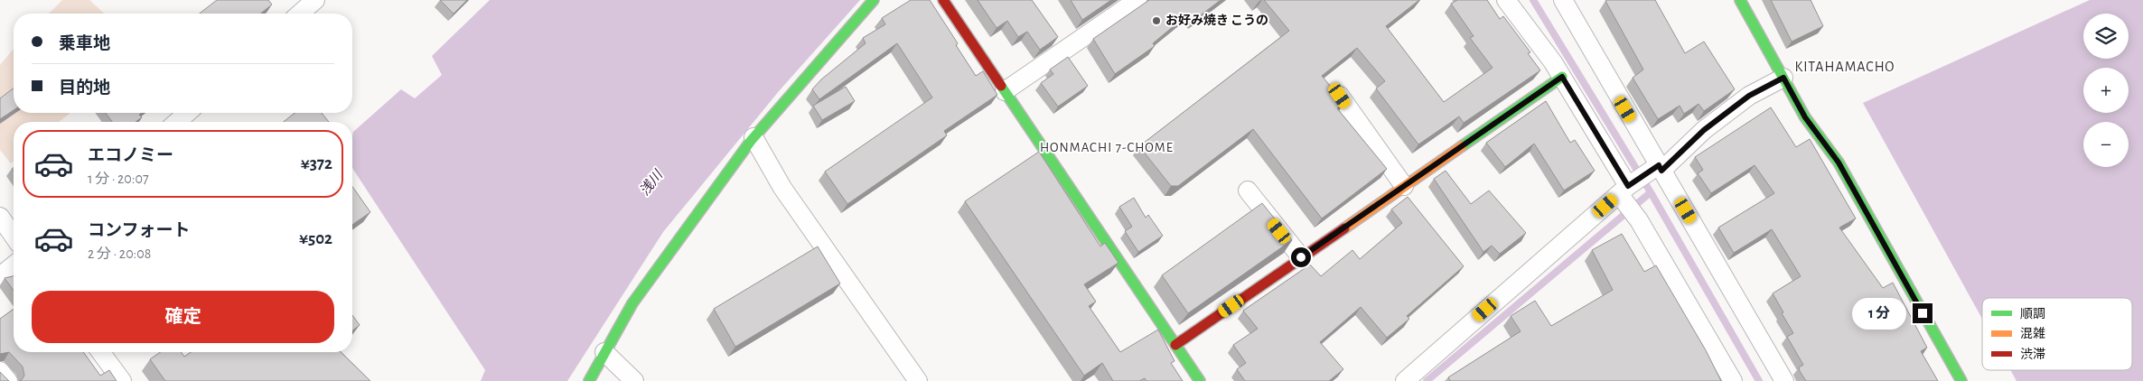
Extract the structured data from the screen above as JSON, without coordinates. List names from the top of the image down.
{
  "districts": ["KITAHAMACHO", "HONMACHI 7-CHOME"],
  "water": ["浅川"],
  "places": ["お好み焼き こうの"],
  "legend": ["順調", "混雑", "渋滞"],
  "page": {
    "map_buttons": ["+", "−"],
    "banner": ["乗車地", "目的地"],
    "list": [
      {
        "name": "エコノミー",
        "note": "1 分 · 20:07",
        "value": "¥372"
      },
      {
        "name": "コンフォート",
        "note": "2 分 · 20:08",
        "value": "¥502"
      }
    ],
    "buttons": "確定",
    "bubble": "1 分"
  }
}
